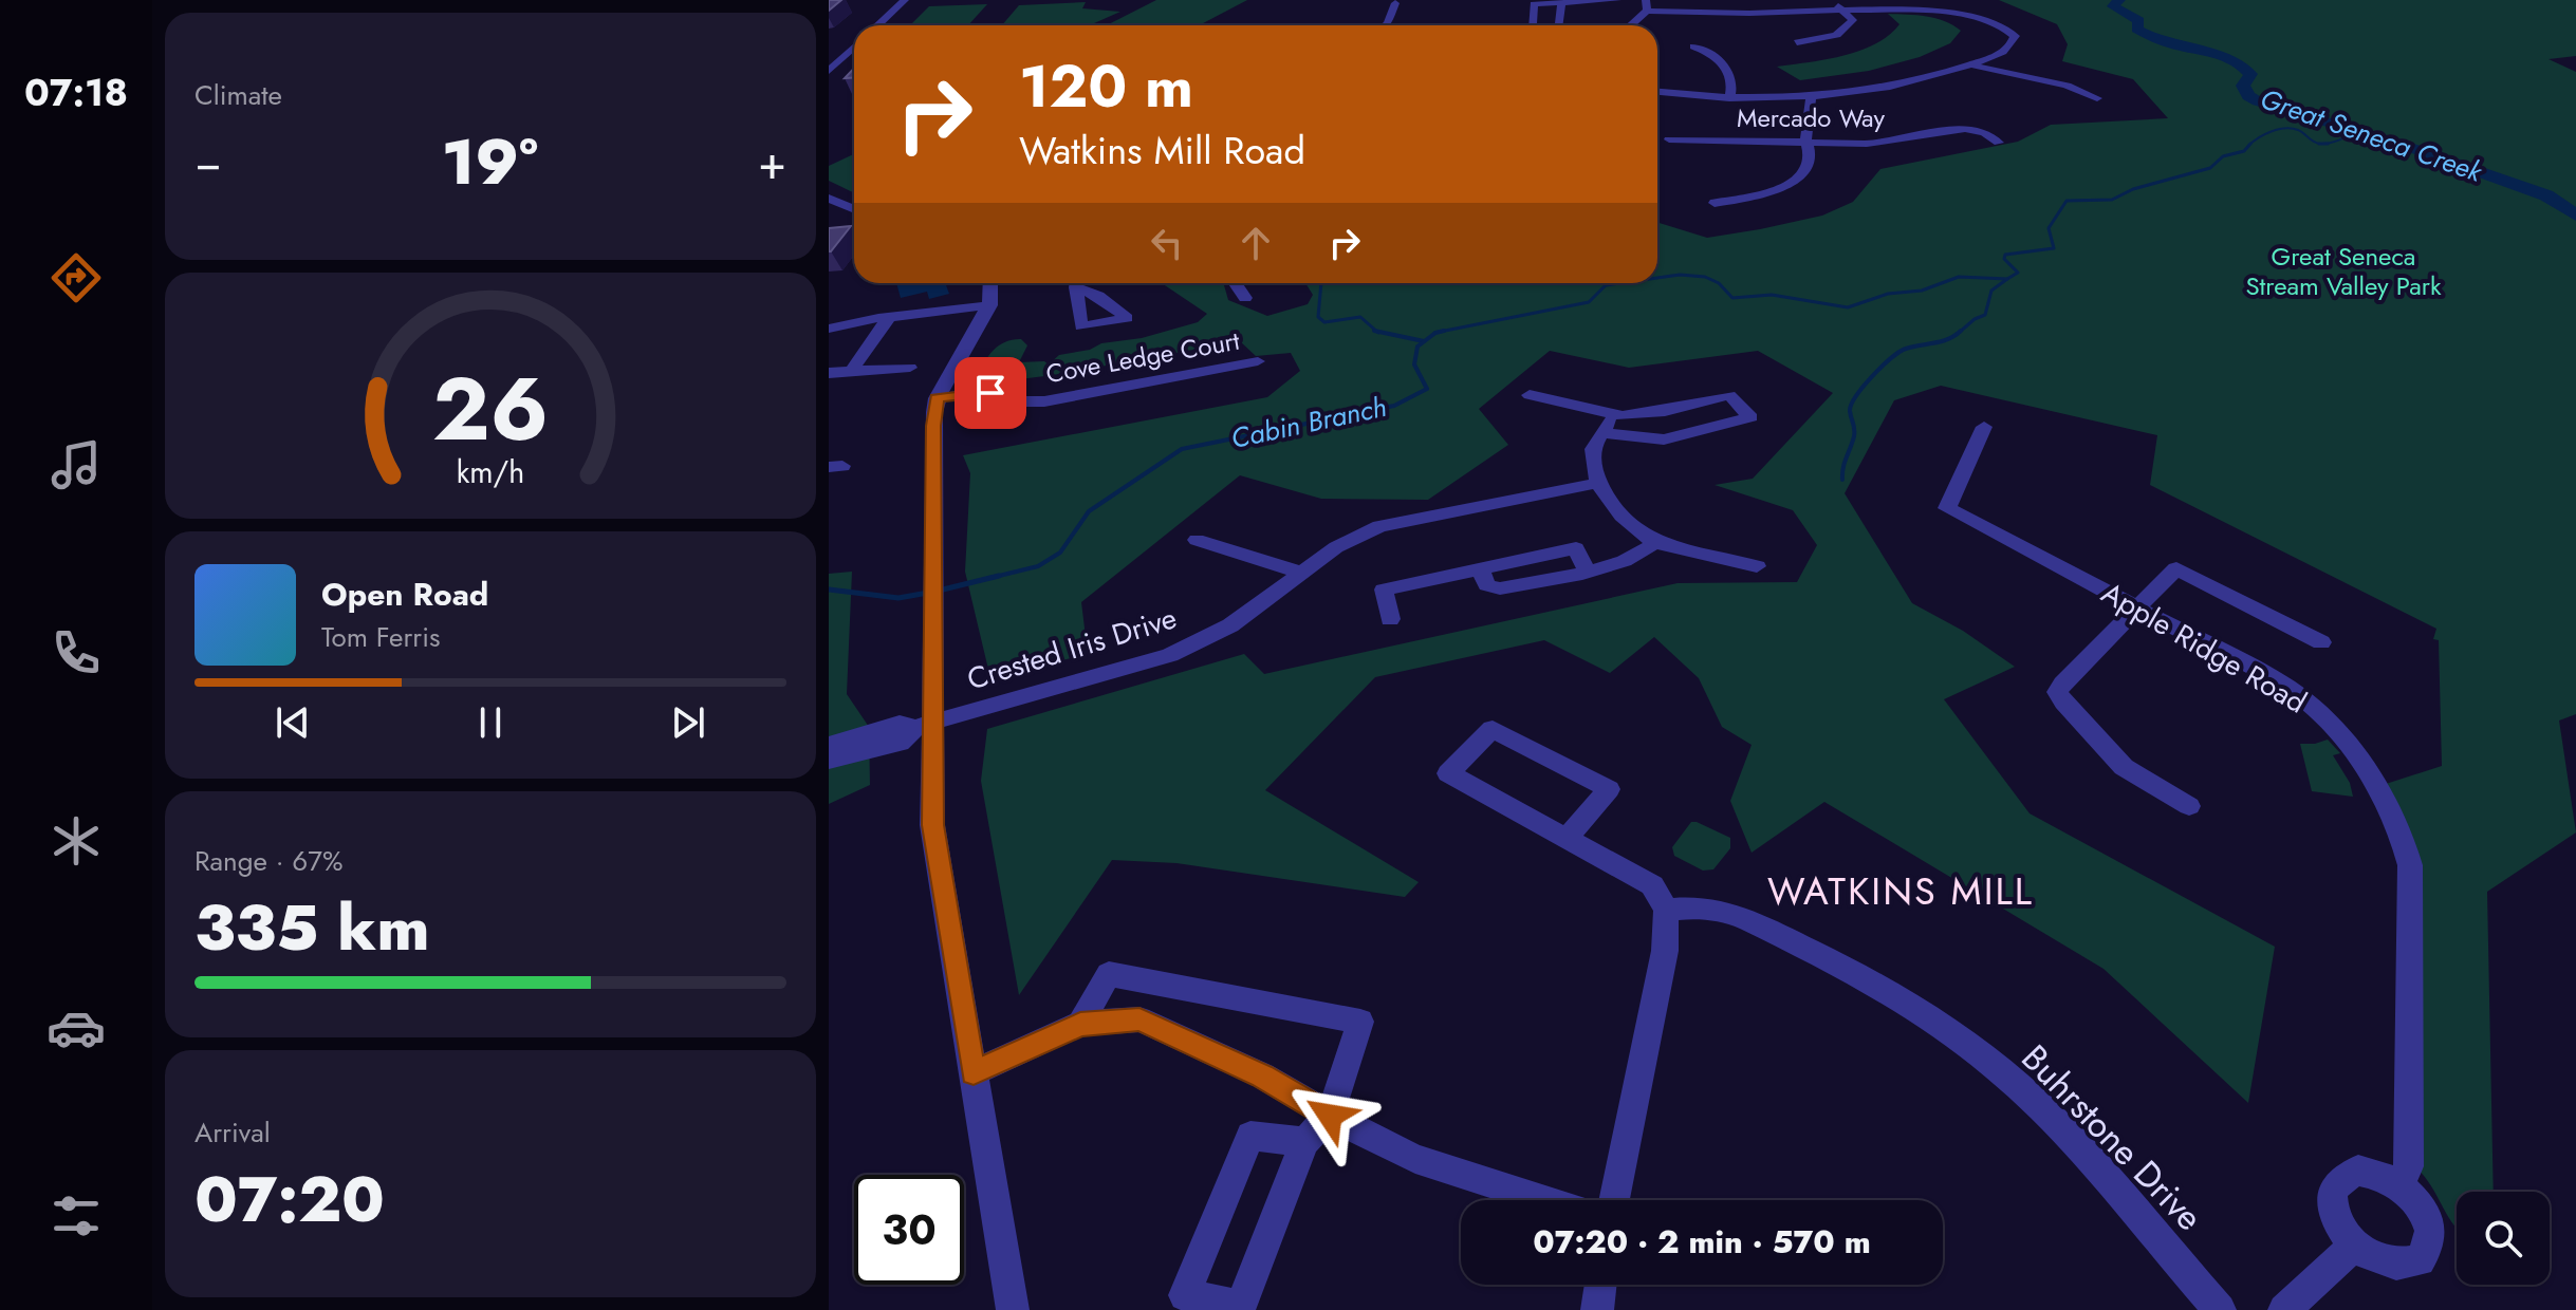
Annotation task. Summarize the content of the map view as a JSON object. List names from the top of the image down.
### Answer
{
  "streets": {
    "street": [
      "Mercado Way",
      "Cove Ledge Court",
      "Apple Ridge Road",
      "Crested Iris Drive",
      "Buhrstone Drive"
    ]
  },
  "districts": ["WATKINS MILL"],
  "water": ["Great Seneca Creek", "Cabin Branch"],
  "parks": ["Great Seneca Stream Valley Park"],
  "page": {
    "tabs": "07:18",
    "tile": [
      "Climate",
      ["Range · 67%", "335 km"],
      ["Arrival", "07:20"]
    ],
    "turn": ["120 m", "Watkins Mill Road"],
    "heat": ["−", "19°", "+"],
    "song": ["Open Road", "Tom Ferris"],
    "limit": "30",
    "trip": "07:20 · 2 min · 570 m",
    "gauge": ["26", "km/h"]
  }
}
